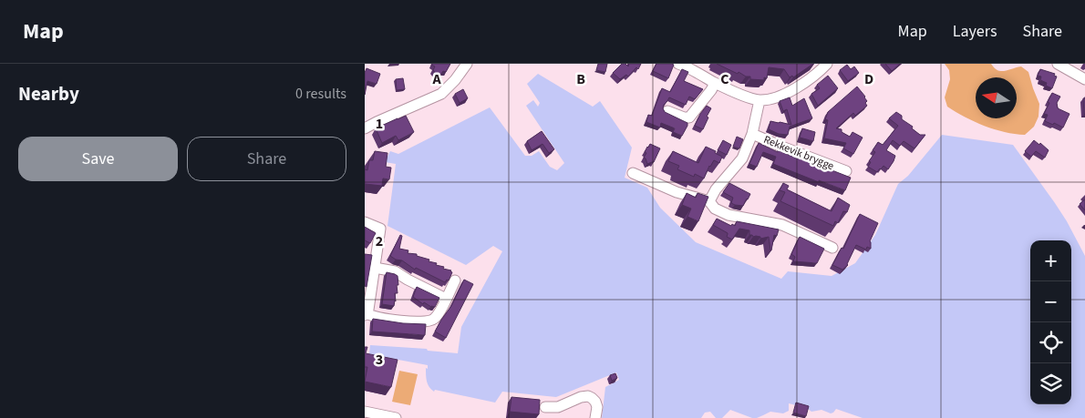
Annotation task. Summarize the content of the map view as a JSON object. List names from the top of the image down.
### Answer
{
  "streets": {
    "street": ["Rekkevik brygge"]
  },
  "north": "left",
  "page": {
    "header": "Map",
    "nav": ["Map", "Layers", "Share"],
    "heading": ["Nearby", "0 results"],
    "buttons": ["Save", "Share"],
    "map_buttons": ["+", "−"]
  },
  "grid": {
    "columns": [
      "A",
      "B",
      "C",
      "D"
    ],
    "rows": ["1", "2", "3"]
  }
}
